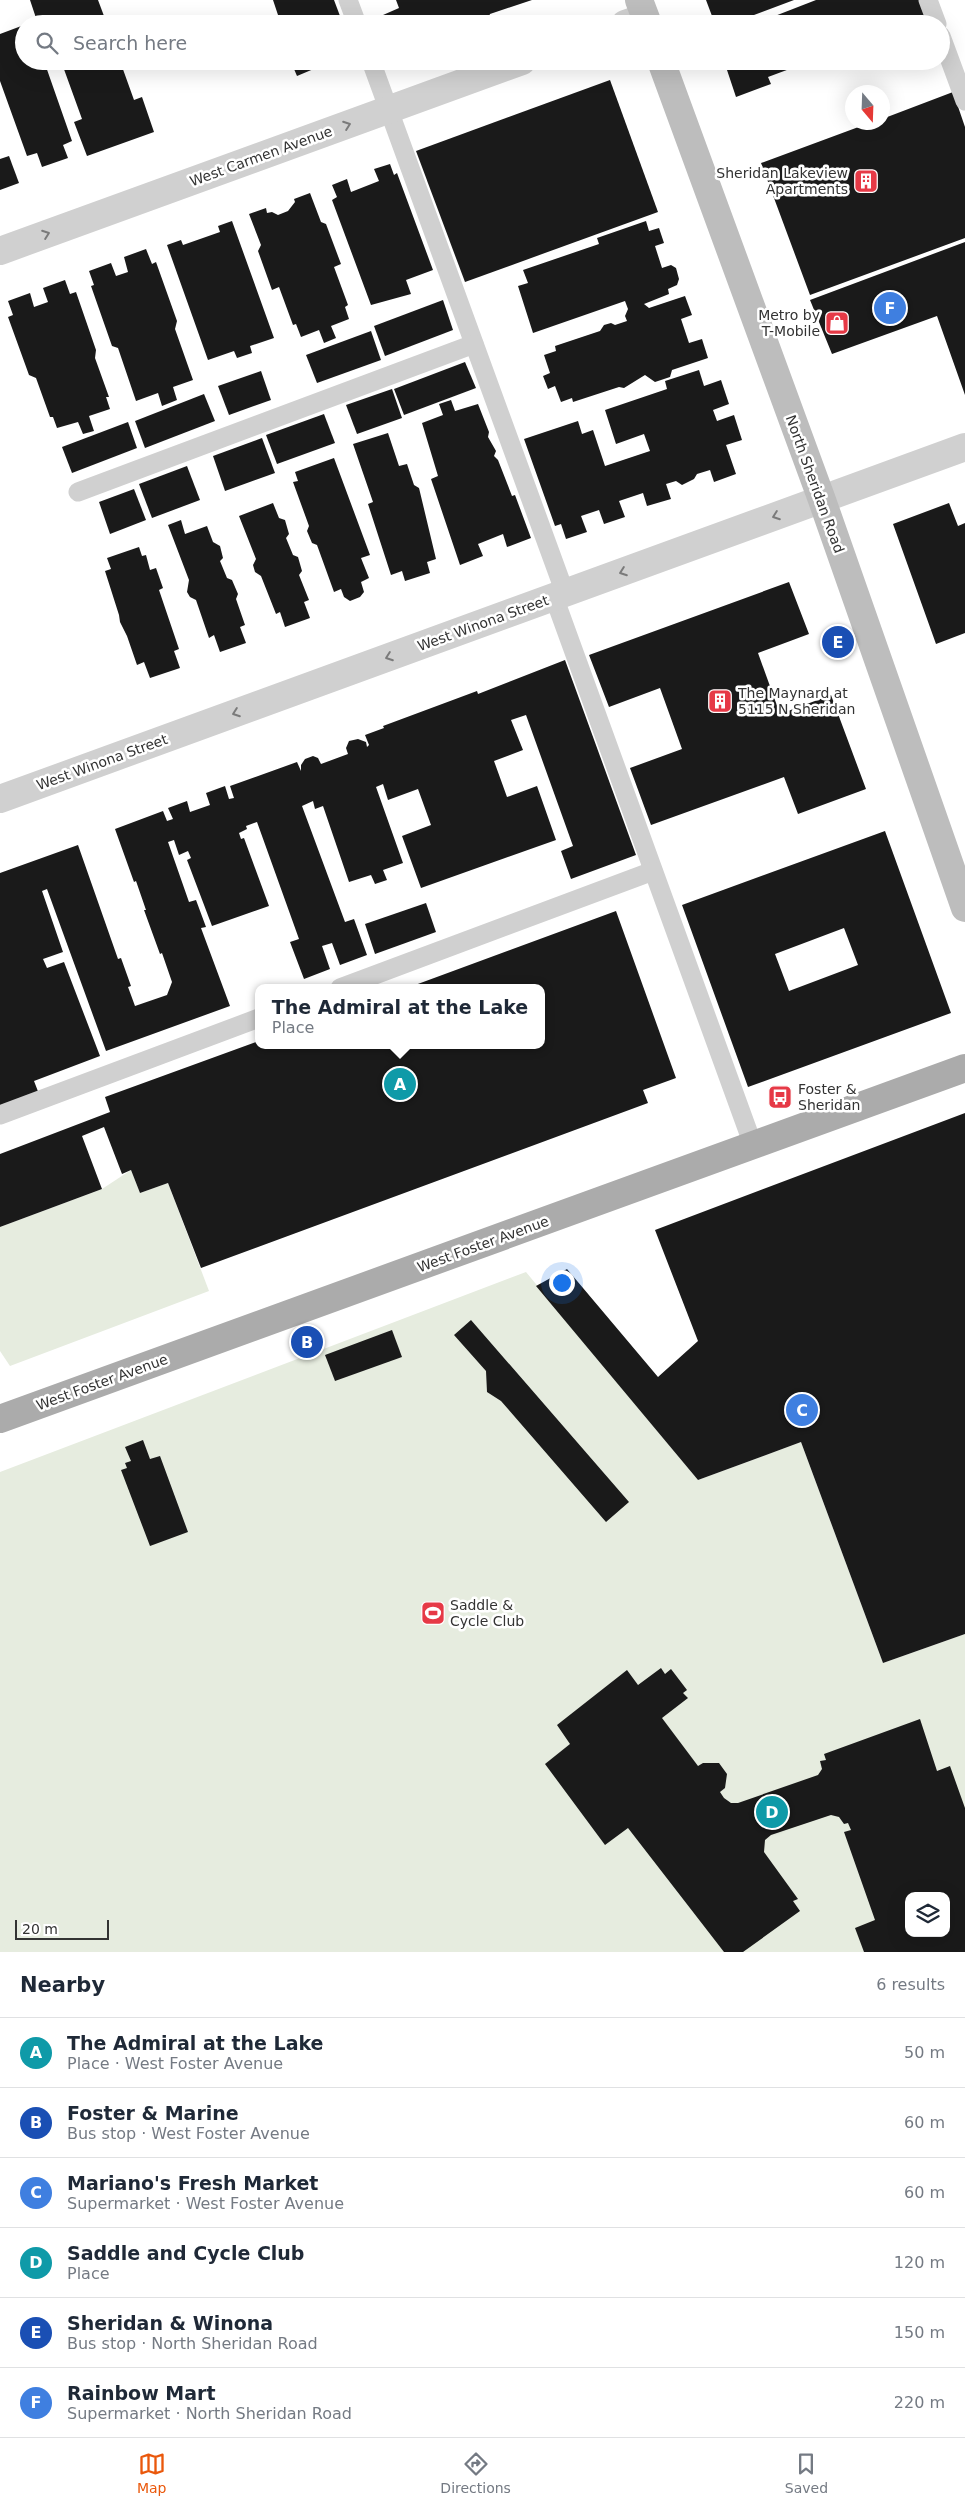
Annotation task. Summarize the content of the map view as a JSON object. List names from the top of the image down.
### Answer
{
  "streets": {
    "main road": ["North Sheridan Road", "West Foster Avenue"],
    "street": ["West Carmen Avenue", "West Winona Street"]
  },
  "crossings": [
    ["North Sheridan Road", "West Winona Street"]
  ],
  "one_way": ["West Carmen Avenue", "West Winona Street"],
  "places": {
    "building": ["Sheridan Lakeview Apartments", "The Maynard at 5115 N Sheridan"],
    "shop": ["Metro by T-Mobile"],
    "bus stop": ["Foster & Sheridan"],
    "sports": ["Saddle & Cycle Club"]
  },
  "scale_bar": "20 m",
  "north": "bottom",
  "page": {
    "search": "Search here",
    "pins": [
      "F",
      "E",
      "A",
      "B",
      "C",
      "D"
    ],
    "popup": ["The Admiral at the Lake", "Place"],
    "scale": "20 m",
    "heading": ["Nearby", "6 results"],
    "list": [
      {
        "mark": "A",
        "name": "The Admiral at the Lake",
        "note": "Place · West Foster Avenue",
        "value": "50 m"
      },
      {
        "mark": "B",
        "name": "Foster & Marine",
        "note": "Bus stop · West Foster Avenue",
        "value": "60 m"
      },
      {
        "mark": "C",
        "name": "Mariano's Fresh Market",
        "note": "Supermarket · West Foster Avenue",
        "value": "60 m"
      },
      {
        "mark": "D",
        "name": "Saddle and Cycle Club",
        "note": "Place",
        "value": "120 m"
      },
      {
        "mark": "E",
        "name": "Sheridan & Winona",
        "note": "Bus stop · North Sheridan Road",
        "value": "150 m"
      },
      {
        "mark": "F",
        "name": "Rainbow Mart",
        "note": "Supermarket · North Sheridan Road",
        "value": "220 m"
      }
    ],
    "nav": ["Map", "Directions", "Saved"]
  }
}
